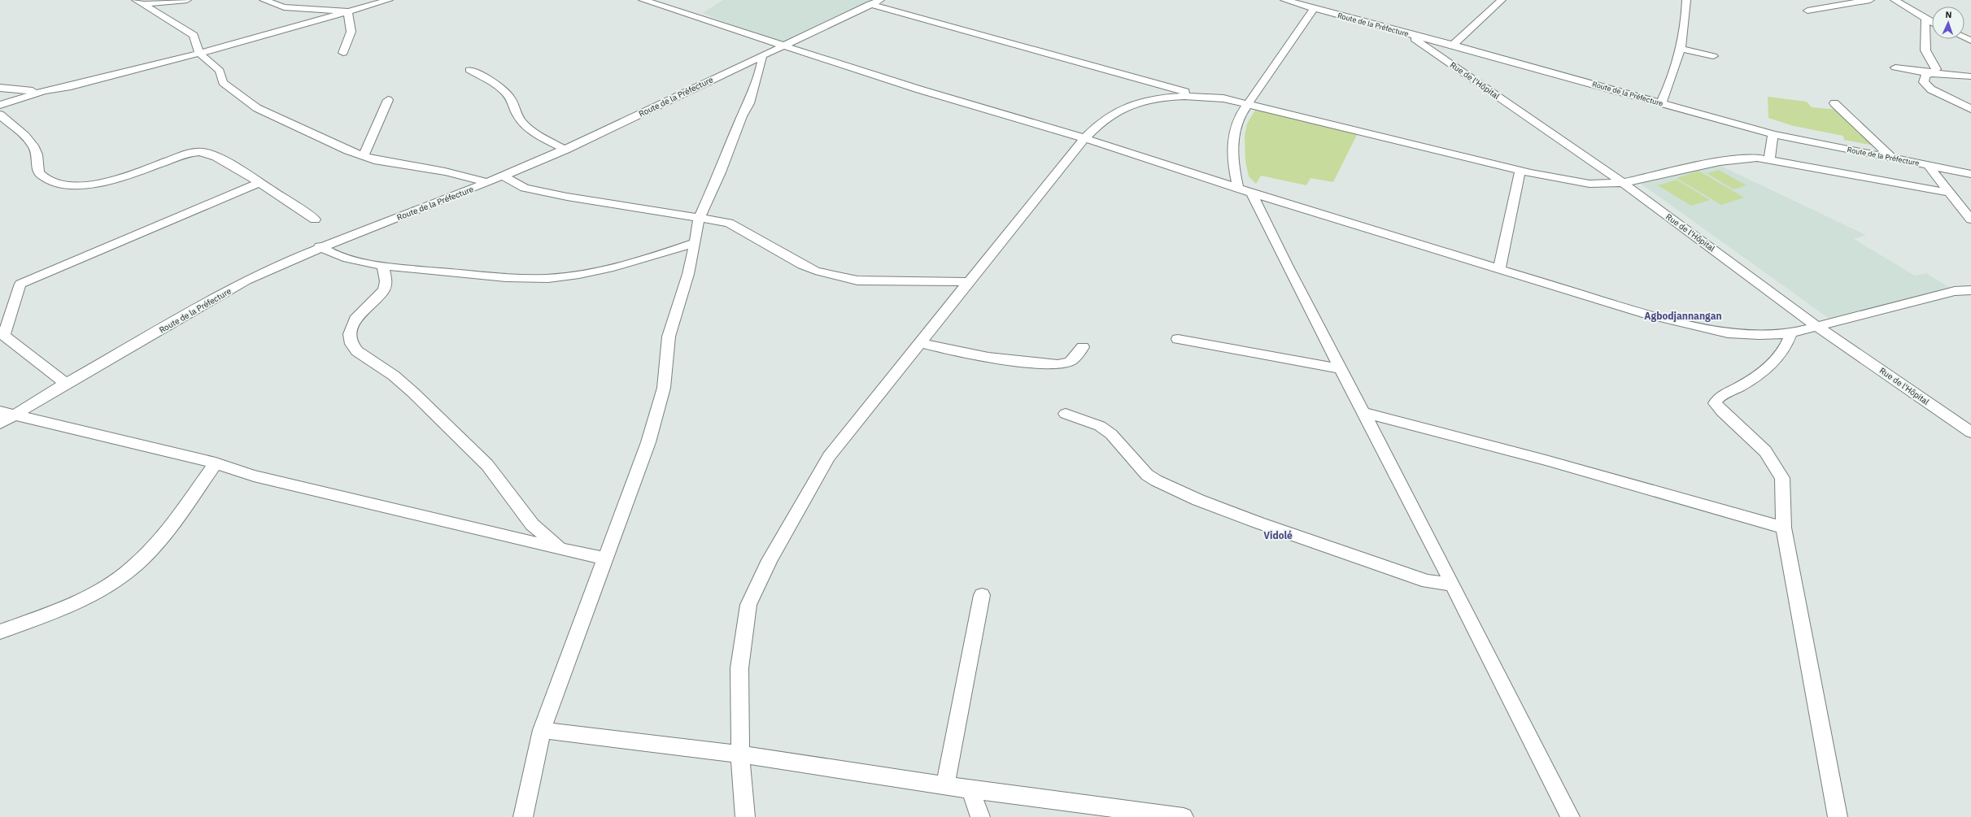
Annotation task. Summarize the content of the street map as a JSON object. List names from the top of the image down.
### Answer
{
  "streets": {
    "street": ["Route de la Préfecture", "Rue de l'Hôpital"]
  },
  "crossings": [
    ["Route de la Préfecture", "Rue de l'Hôpital"]
  ],
  "districts": ["Agbodjannangan", "Vidolé"],
  "north": "top"
}
